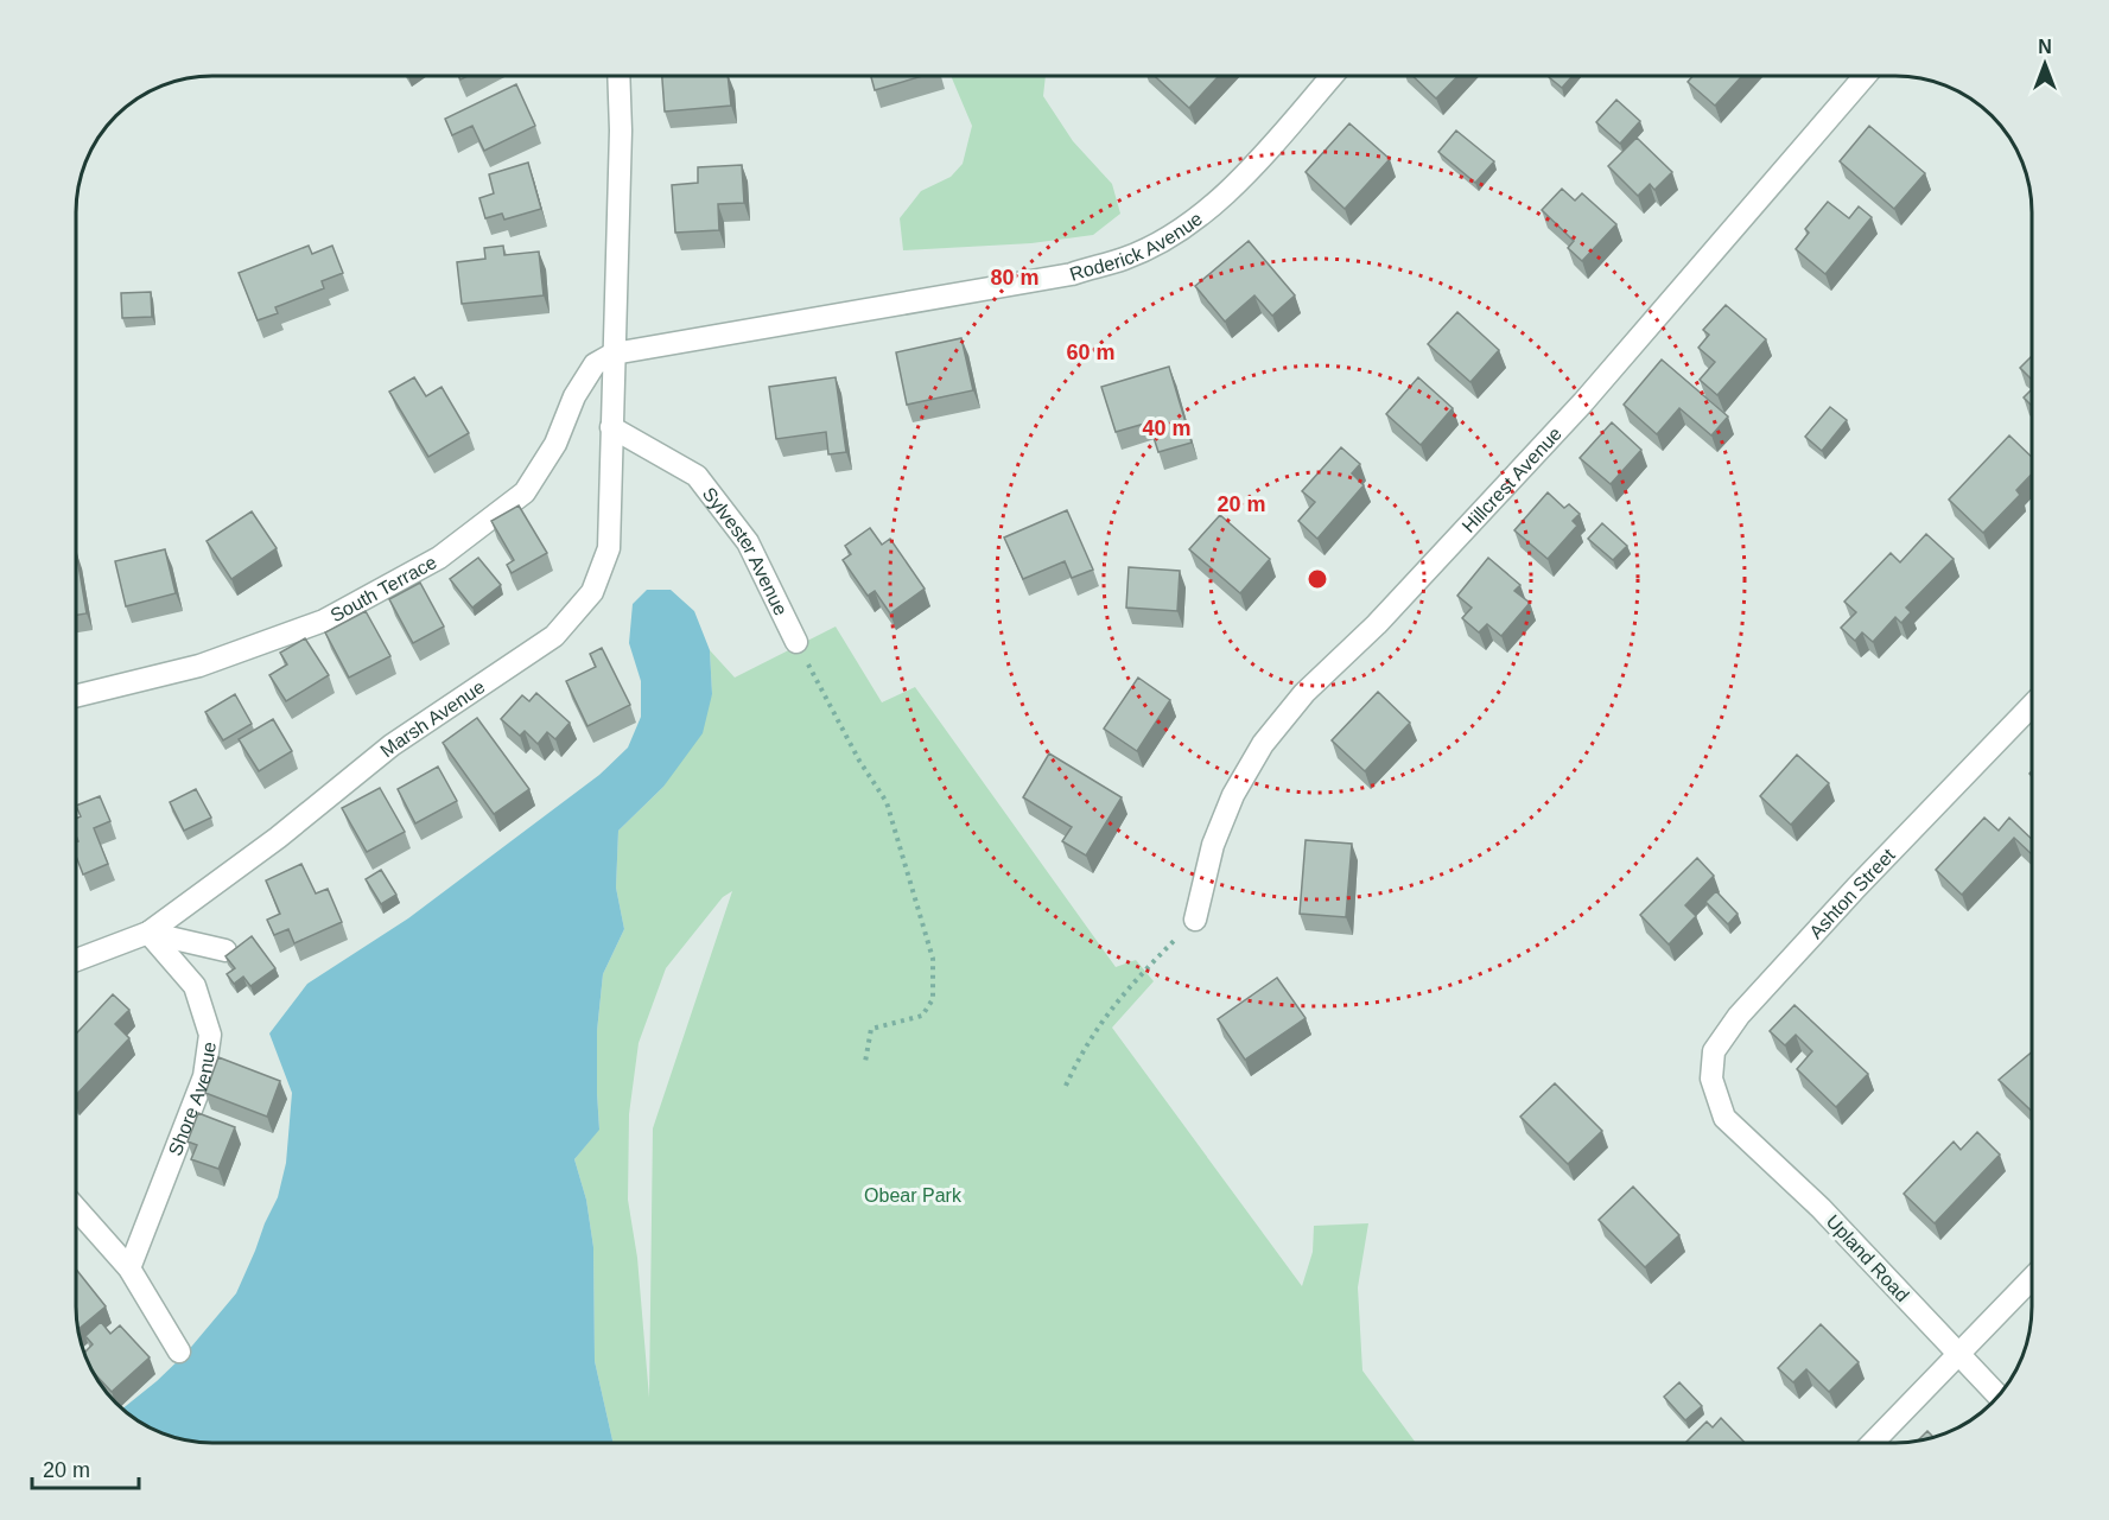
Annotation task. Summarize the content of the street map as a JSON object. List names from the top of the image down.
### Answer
{
  "streets": {
    "street": [
      "Roderick Avenue",
      "Hillcrest Avenue",
      "Sylvester Avenue",
      "South Terrace",
      "Marsh Avenue",
      "Ashton Street",
      "Shore Avenue",
      "Upland Road"
    ]
  },
  "crossings": [
    ["Roderick Avenue", "South Terrace"],
    ["Roderick Avenue", "Marsh Avenue"],
    ["Sylvester Avenue", "Marsh Avenue"],
    ["South Terrace", "Marsh Avenue"],
    ["Marsh Avenue", "Shore Avenue"],
    ["Ashton Street", "Upland Road"]
  ],
  "parks": ["Obear Park"],
  "scale_bar": "20 m",
  "north": "top",
  "rings": [
    "80 m",
    "60 m",
    "40 m",
    "20 m"
  ]
}
